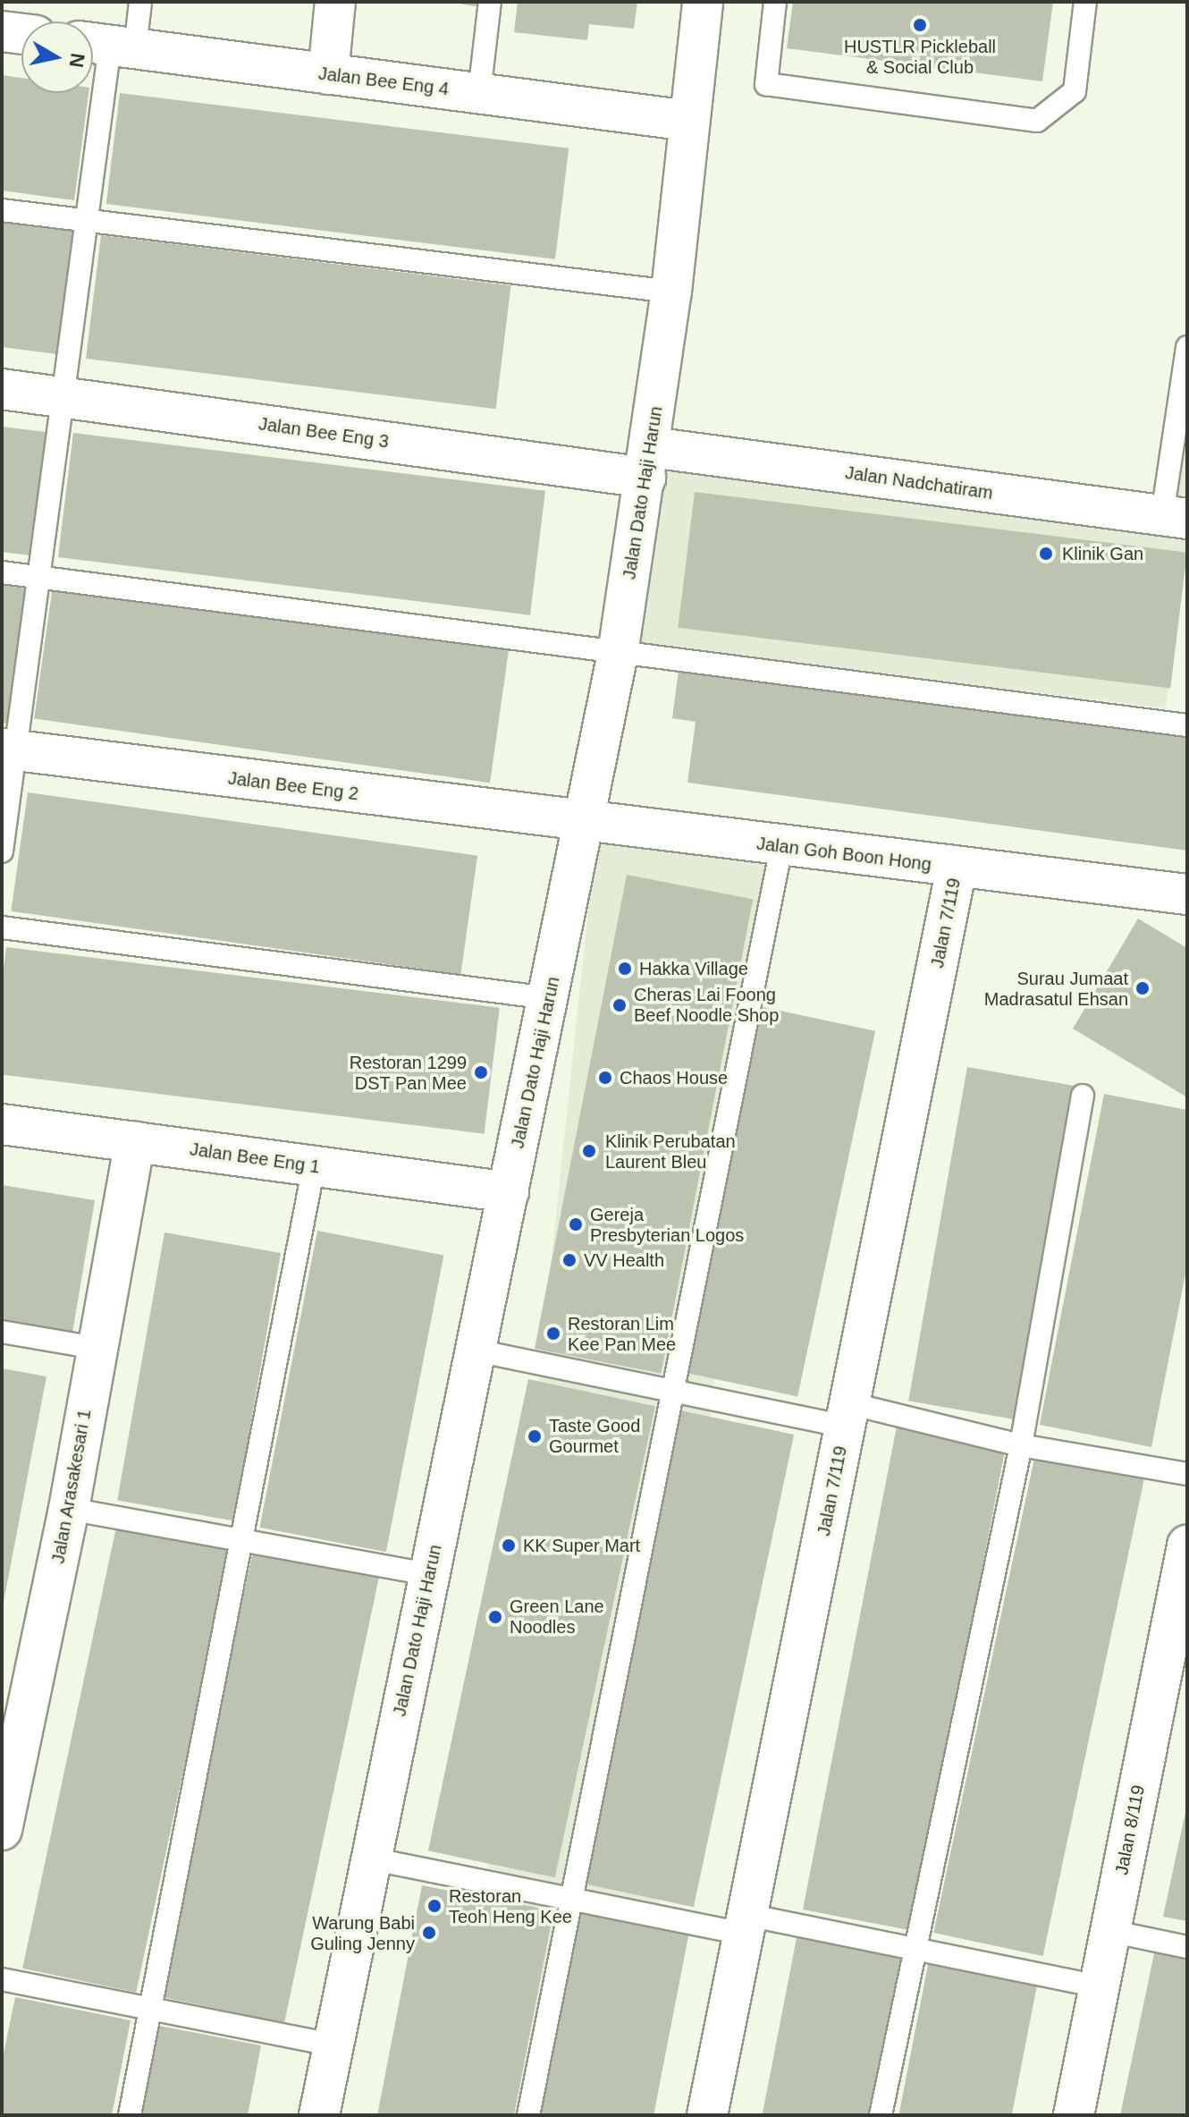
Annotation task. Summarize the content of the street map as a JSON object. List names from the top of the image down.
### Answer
{
  "streets": {
    "street": [
      "Jalan Bee Eng 4",
      "Jalan Bee Eng 3",
      "Jalan Nadchatiram",
      "Jalan Dato Haji Harun",
      "Jalan Bee Eng 2",
      "Jalan Goh Boon Hong",
      "Jalan 7/119",
      "Jalan Bee Eng 1",
      "Jalan Arasakesari 1",
      "Jalan 8/119"
    ]
  },
  "crossings": [
    ["Jalan Bee Eng 4", "Jalan Dato Haji Harun"],
    ["Jalan Bee Eng 3", "Jalan Nadchatiram"],
    ["Jalan Bee Eng 3", "Jalan Dato Haji Harun"],
    ["Jalan Nadchatiram", "Jalan Dato Haji Harun"],
    ["Jalan Dato Haji Harun", "Jalan Bee Eng 2"],
    ["Jalan Dato Haji Harun", "Jalan Goh Boon Hong"],
    ["Jalan Dato Haji Harun", "Jalan Bee Eng 1"],
    ["Jalan Bee Eng 2", "Jalan Goh Boon Hong"],
    ["Jalan Goh Boon Hong", "Jalan 7/119"],
    ["Jalan Bee Eng 1", "Jalan Arasakesari 1"]
  ],
  "places": [
    "HUSTLR Pickleball & Social Club",
    "Klinik Gan",
    "Hakka Village",
    "Surau Jumaat Madrasatul Ehsan",
    "Cheras Lai Foong Beef Noodle Shop",
    "Restoran 1299 DST Pan Mee",
    "Chaos House",
    "Klinik Perubatan Laurent Bleu",
    "Gereja Presbyterian Logos",
    "VV Health",
    "Restoran Lim Kee Pan Mee",
    "Taste Good Gourmet",
    "KK Super Mart",
    "Green Lane Noodles",
    "Restoran Teoh Heng Kee",
    "Warung Babi Guling Jenny"
  ],
  "north": "right"
}
